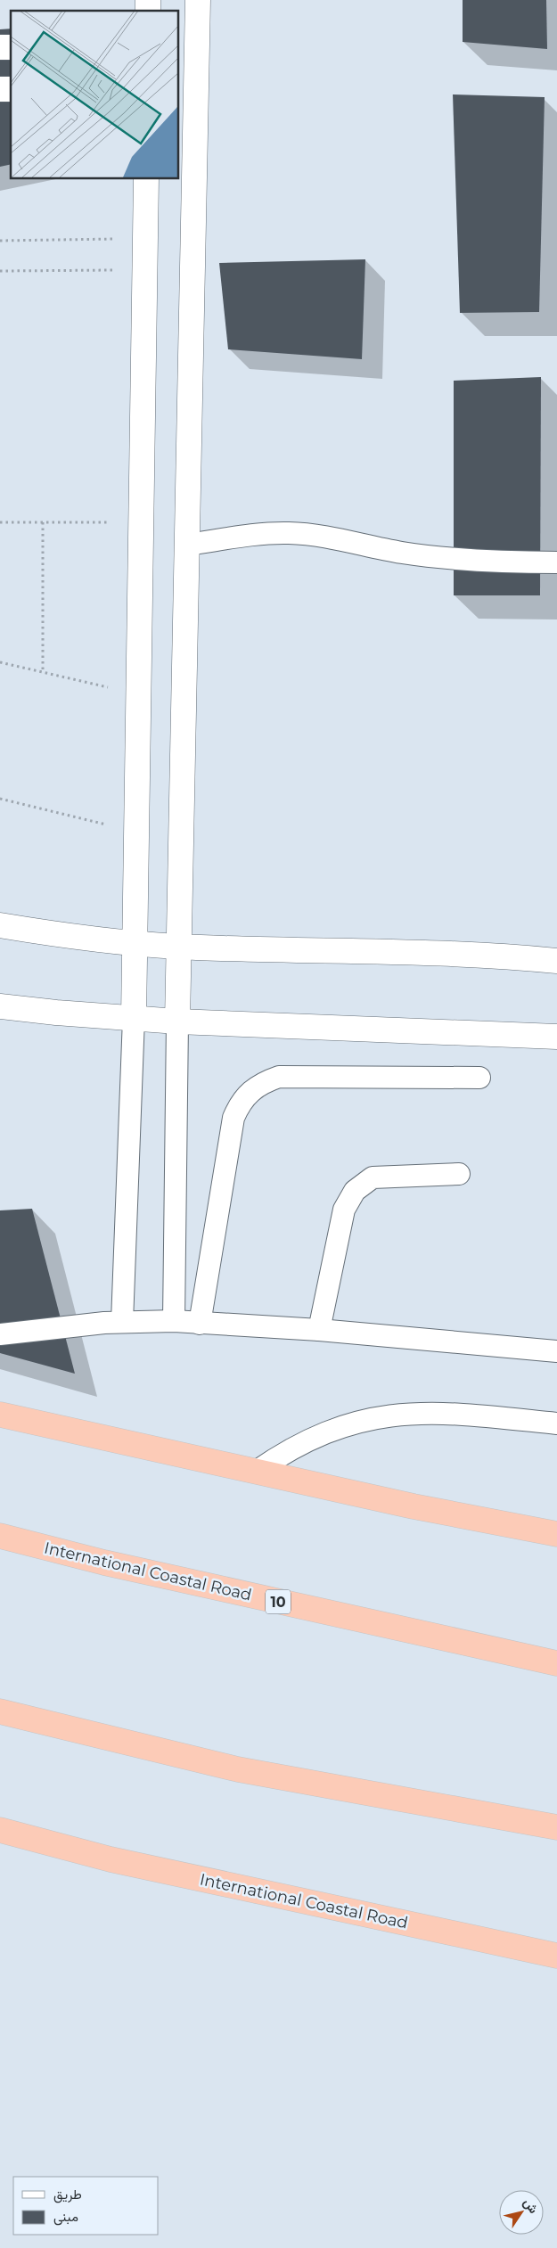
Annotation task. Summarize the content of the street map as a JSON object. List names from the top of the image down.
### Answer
{
  "streets": {
    "highway": ["International Coastal Road", "10"]
  },
  "legend": ["طريق", "مبنى"],
  "north": "top right"
}
